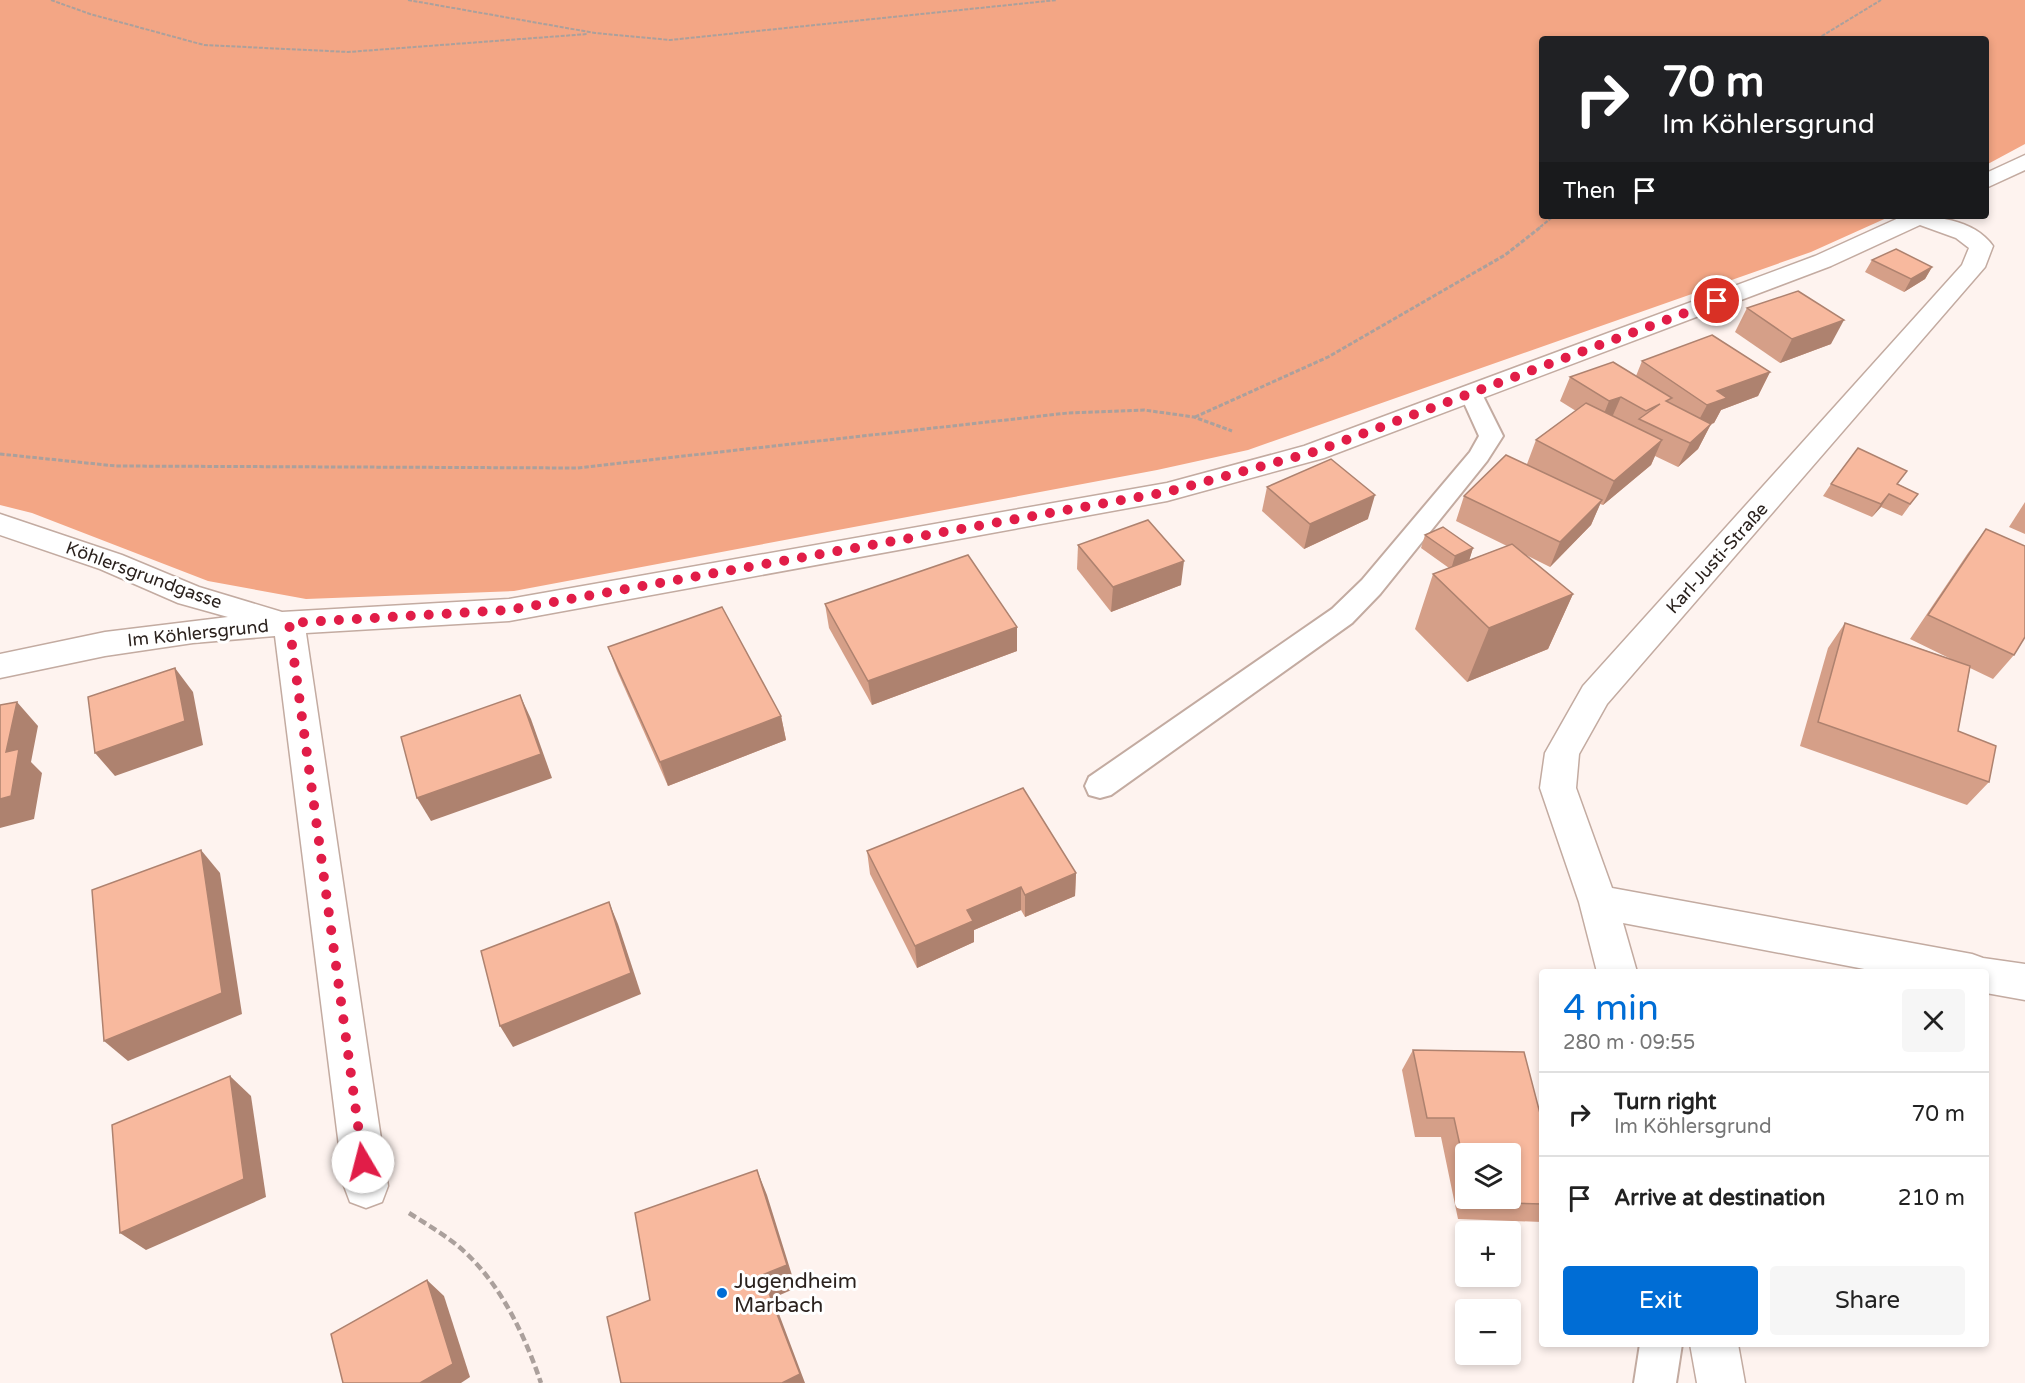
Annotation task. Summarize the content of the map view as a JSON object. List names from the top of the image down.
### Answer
{
  "streets": {
    "street": ["Karl-Justi-Straße", "Köhlersgrundgasse", "Im Köhlersgrund"]
  },
  "crossings": [
    ["Köhlersgrundgasse", "Im Köhlersgrund"]
  ],
  "places": ["Jugendheim Marbach"],
  "page": {
    "turn": ["70 m", "Im Köhlersgrund"],
    "then": "Then",
    "heading": ["4 min", "280 m · 09:55"],
    "list": [
      {
        "name": "Turn right",
        "note": "Im Köhlersgrund",
        "value": "70 m"
      },
      {
        "name": "Arrive at destination",
        "value": "210 m"
      }
    ],
    "map_buttons": ["+", "−"],
    "buttons": ["Exit", "Share"]
  }
}
